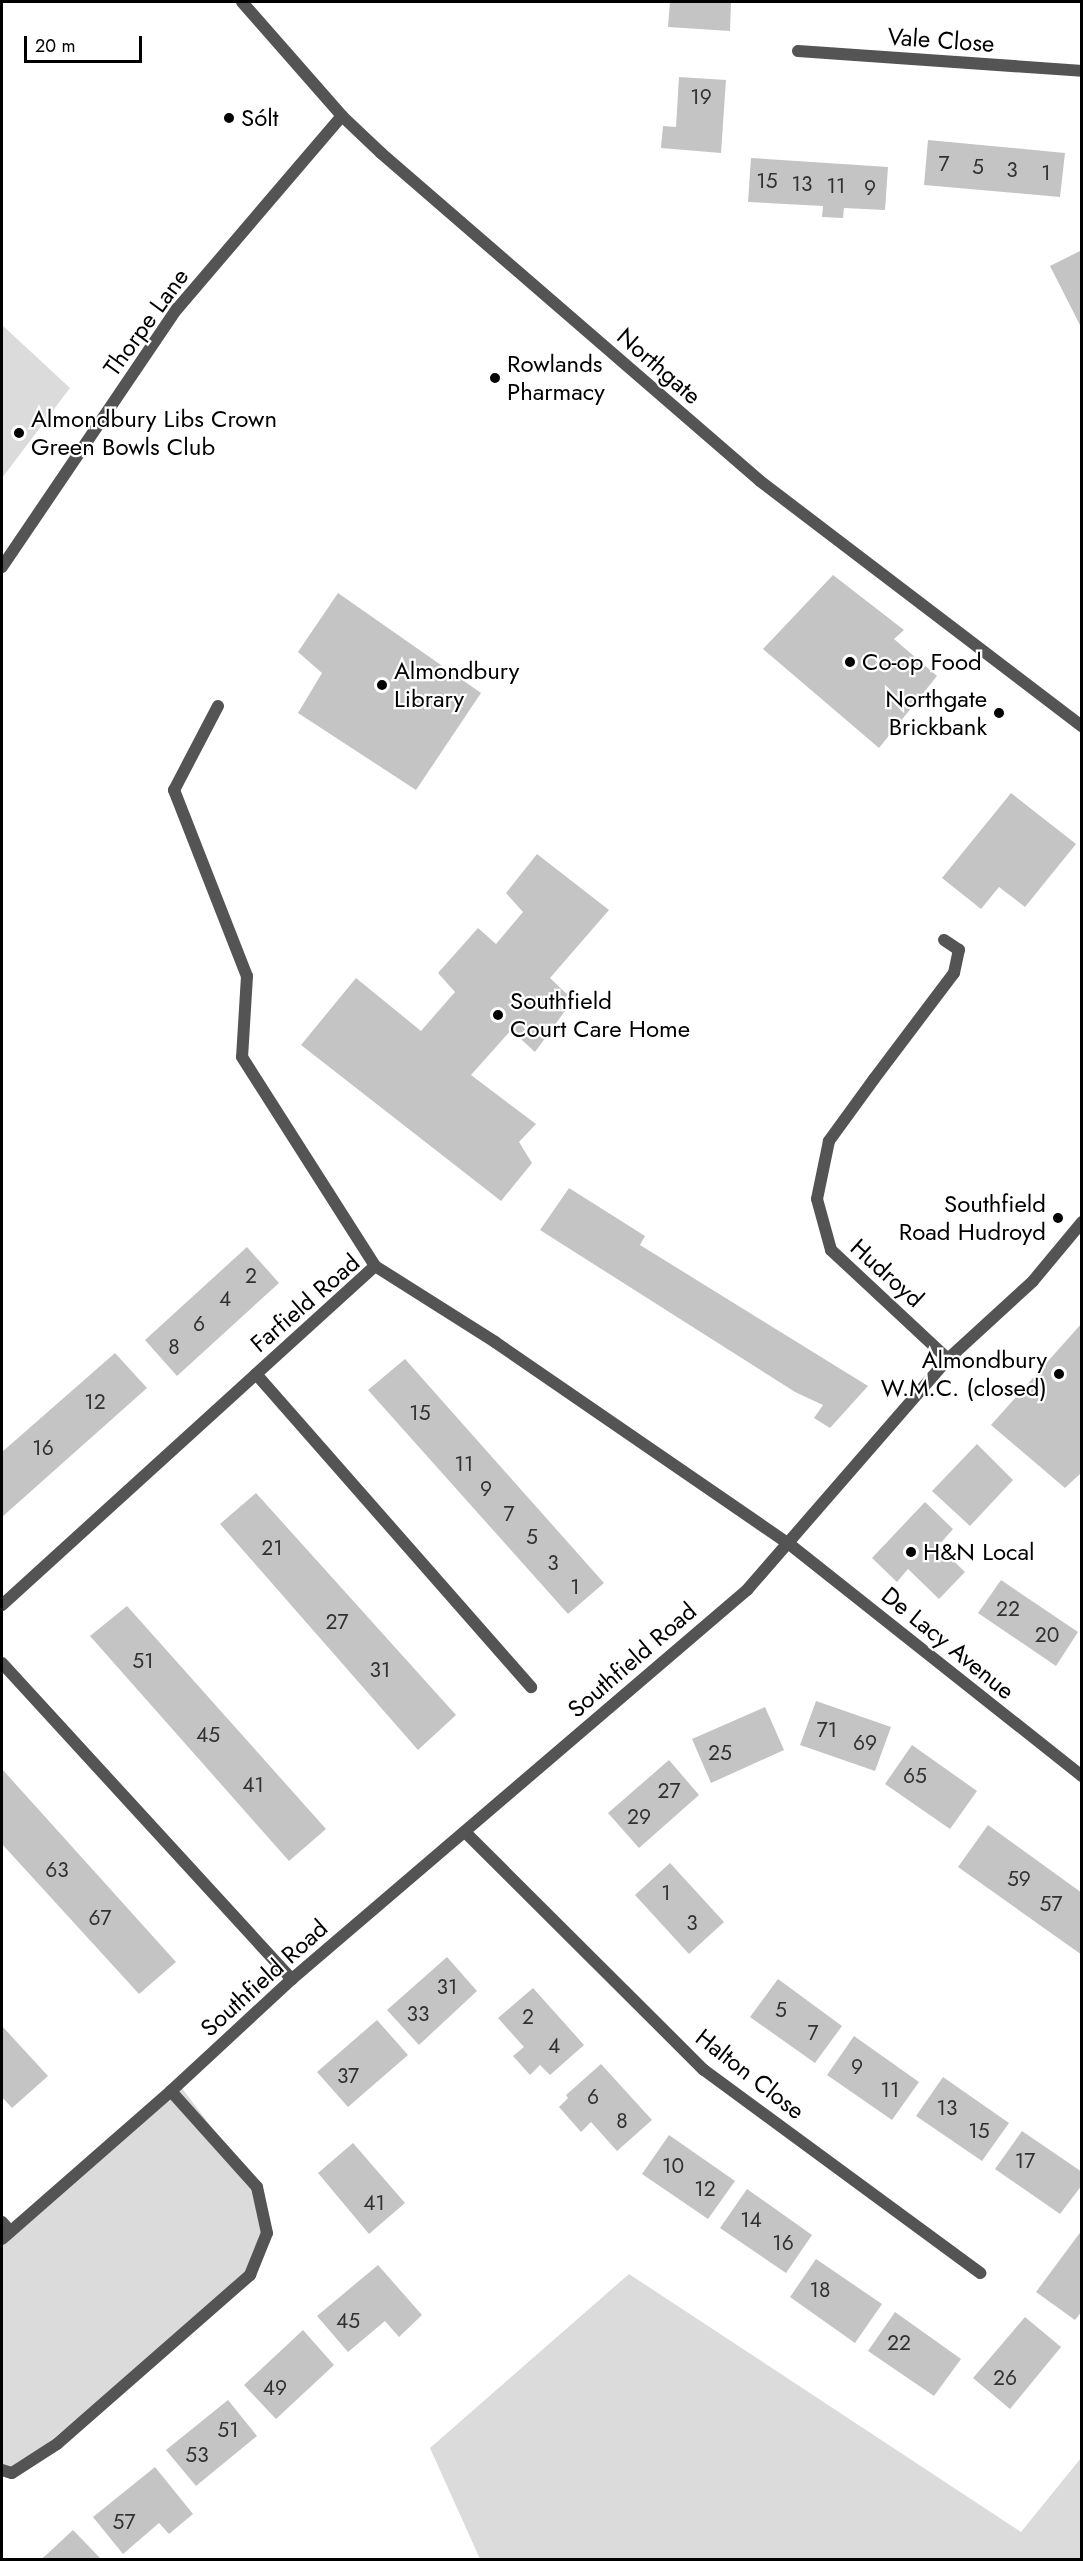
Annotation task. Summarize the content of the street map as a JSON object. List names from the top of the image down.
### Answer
{
  "streets": {
    "street": [
      "Vale Close",
      "Thorpe Lane",
      "Northgate",
      "Hudroyd",
      "Farfield Road",
      "De Lacy Avenue",
      "Southfield Road",
      "Halton Close"
    ]
  },
  "crossings": [
    ["Thorpe Lane", "Northgate"],
    ["Hudroyd", "Southfield Road"],
    ["Farfield Road", "De Lacy Avenue"],
    ["Farfield Road", "Southfield Road"],
    ["De Lacy Avenue", "Southfield Road"],
    ["Southfield Road", "Halton Close"]
  ],
  "places": [
    "Sólt",
    "Rowlands Pharmacy",
    "Almondbury Libs Crown Green Bowls Club",
    "Co-op Food",
    "Almondbury Library",
    "Northgate Brickbank",
    "Southfield Court Care Home",
    "Southfield Road Hudroyd",
    "Almondbury W.M.C. (closed)",
    "H&N Local"
  ],
  "house_numbers": [
    "19",
    "7",
    "5",
    "3",
    "1",
    "15",
    "13",
    "11",
    "9",
    "2",
    "4",
    "6",
    "8",
    "12",
    "15",
    "16",
    "11",
    "9",
    "7",
    "5",
    "21",
    "3",
    "1",
    "22",
    "27",
    "20",
    "51",
    "31",
    "71",
    "45",
    "69",
    "25",
    "65",
    "41",
    "27",
    "29",
    "63",
    "59",
    "1",
    "57",
    "67",
    "3",
    "31",
    "5",
    "33",
    "2",
    "7",
    "4",
    "9",
    "37",
    "11",
    "6",
    "13",
    "8",
    "15",
    "17",
    "10",
    "12",
    "41",
    "14",
    "16",
    "18",
    "45",
    "22",
    "26",
    "49",
    "51",
    "53",
    "57"
  ],
  "scale_bar": "20 m"
}
